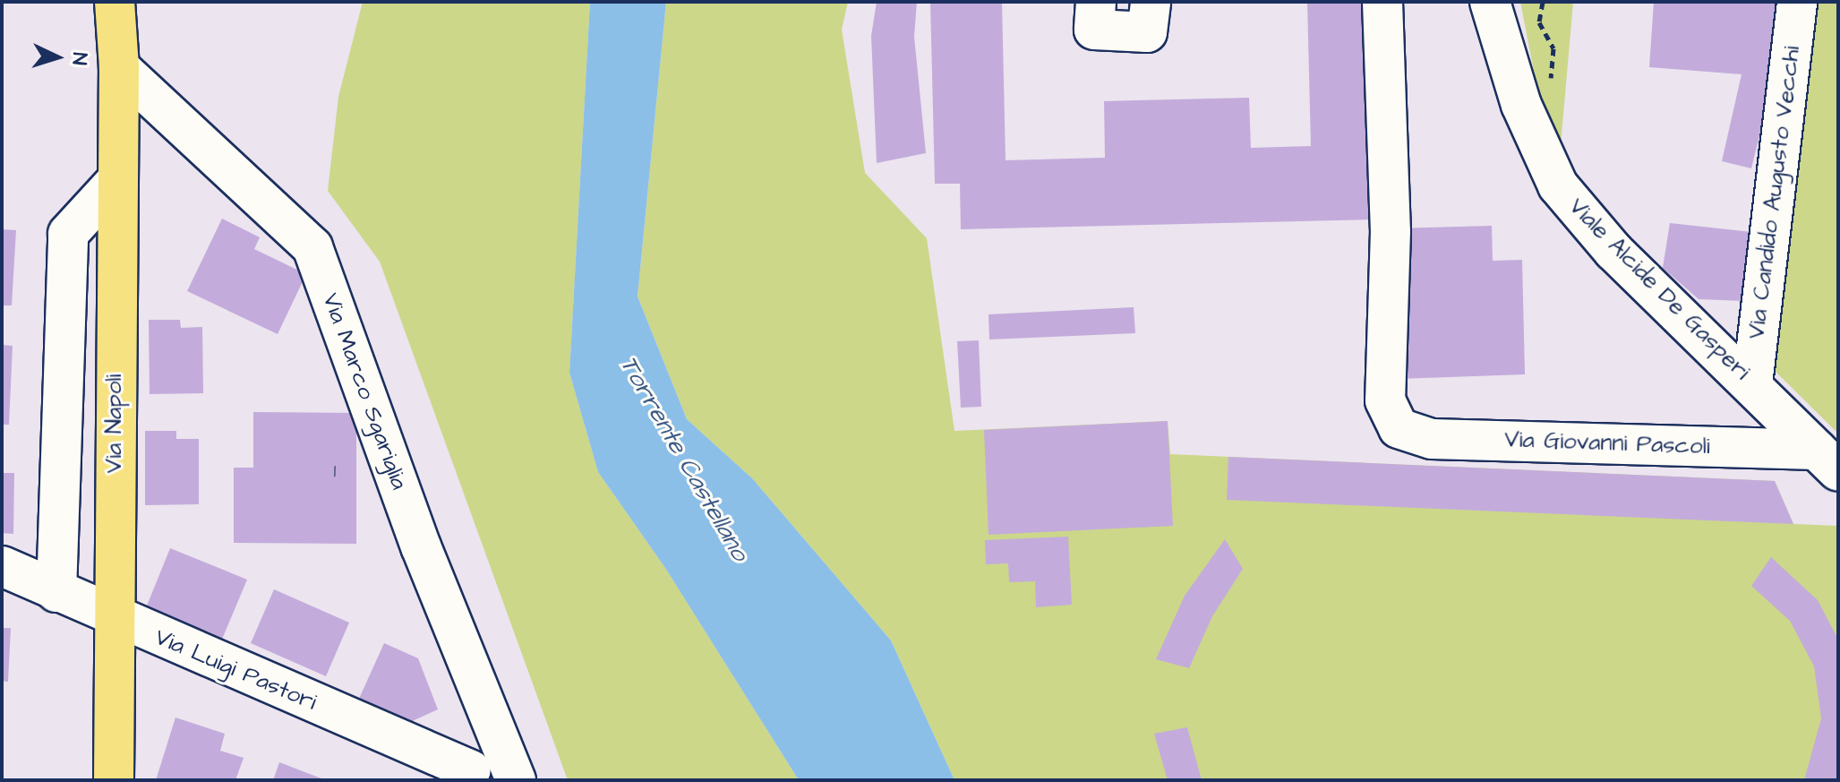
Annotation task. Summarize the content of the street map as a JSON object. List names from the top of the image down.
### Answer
{
  "streets": {
    "main road": ["Via Napoli"],
    "street": [
      "Via Candido Augusto Vecchi",
      "Viale Alcide De Gasperi",
      "Via Marco Sgariglia",
      "Via Giovanni Pascoli",
      "Via Luigi Pastori"
    ]
  },
  "crossings": [
    ["Via Candido Augusto Vecchi", "Viale Alcide De Gasperi"],
    ["Viale Alcide De Gasperi", "Via Giovanni Pascoli"],
    ["Via Marco Sgariglia", "Via Napoli"],
    ["Via Napoli", "Via Luigi Pastori"]
  ],
  "water": ["Torrente Castellano"],
  "house_numbers": ["1"],
  "north": "right"
}
